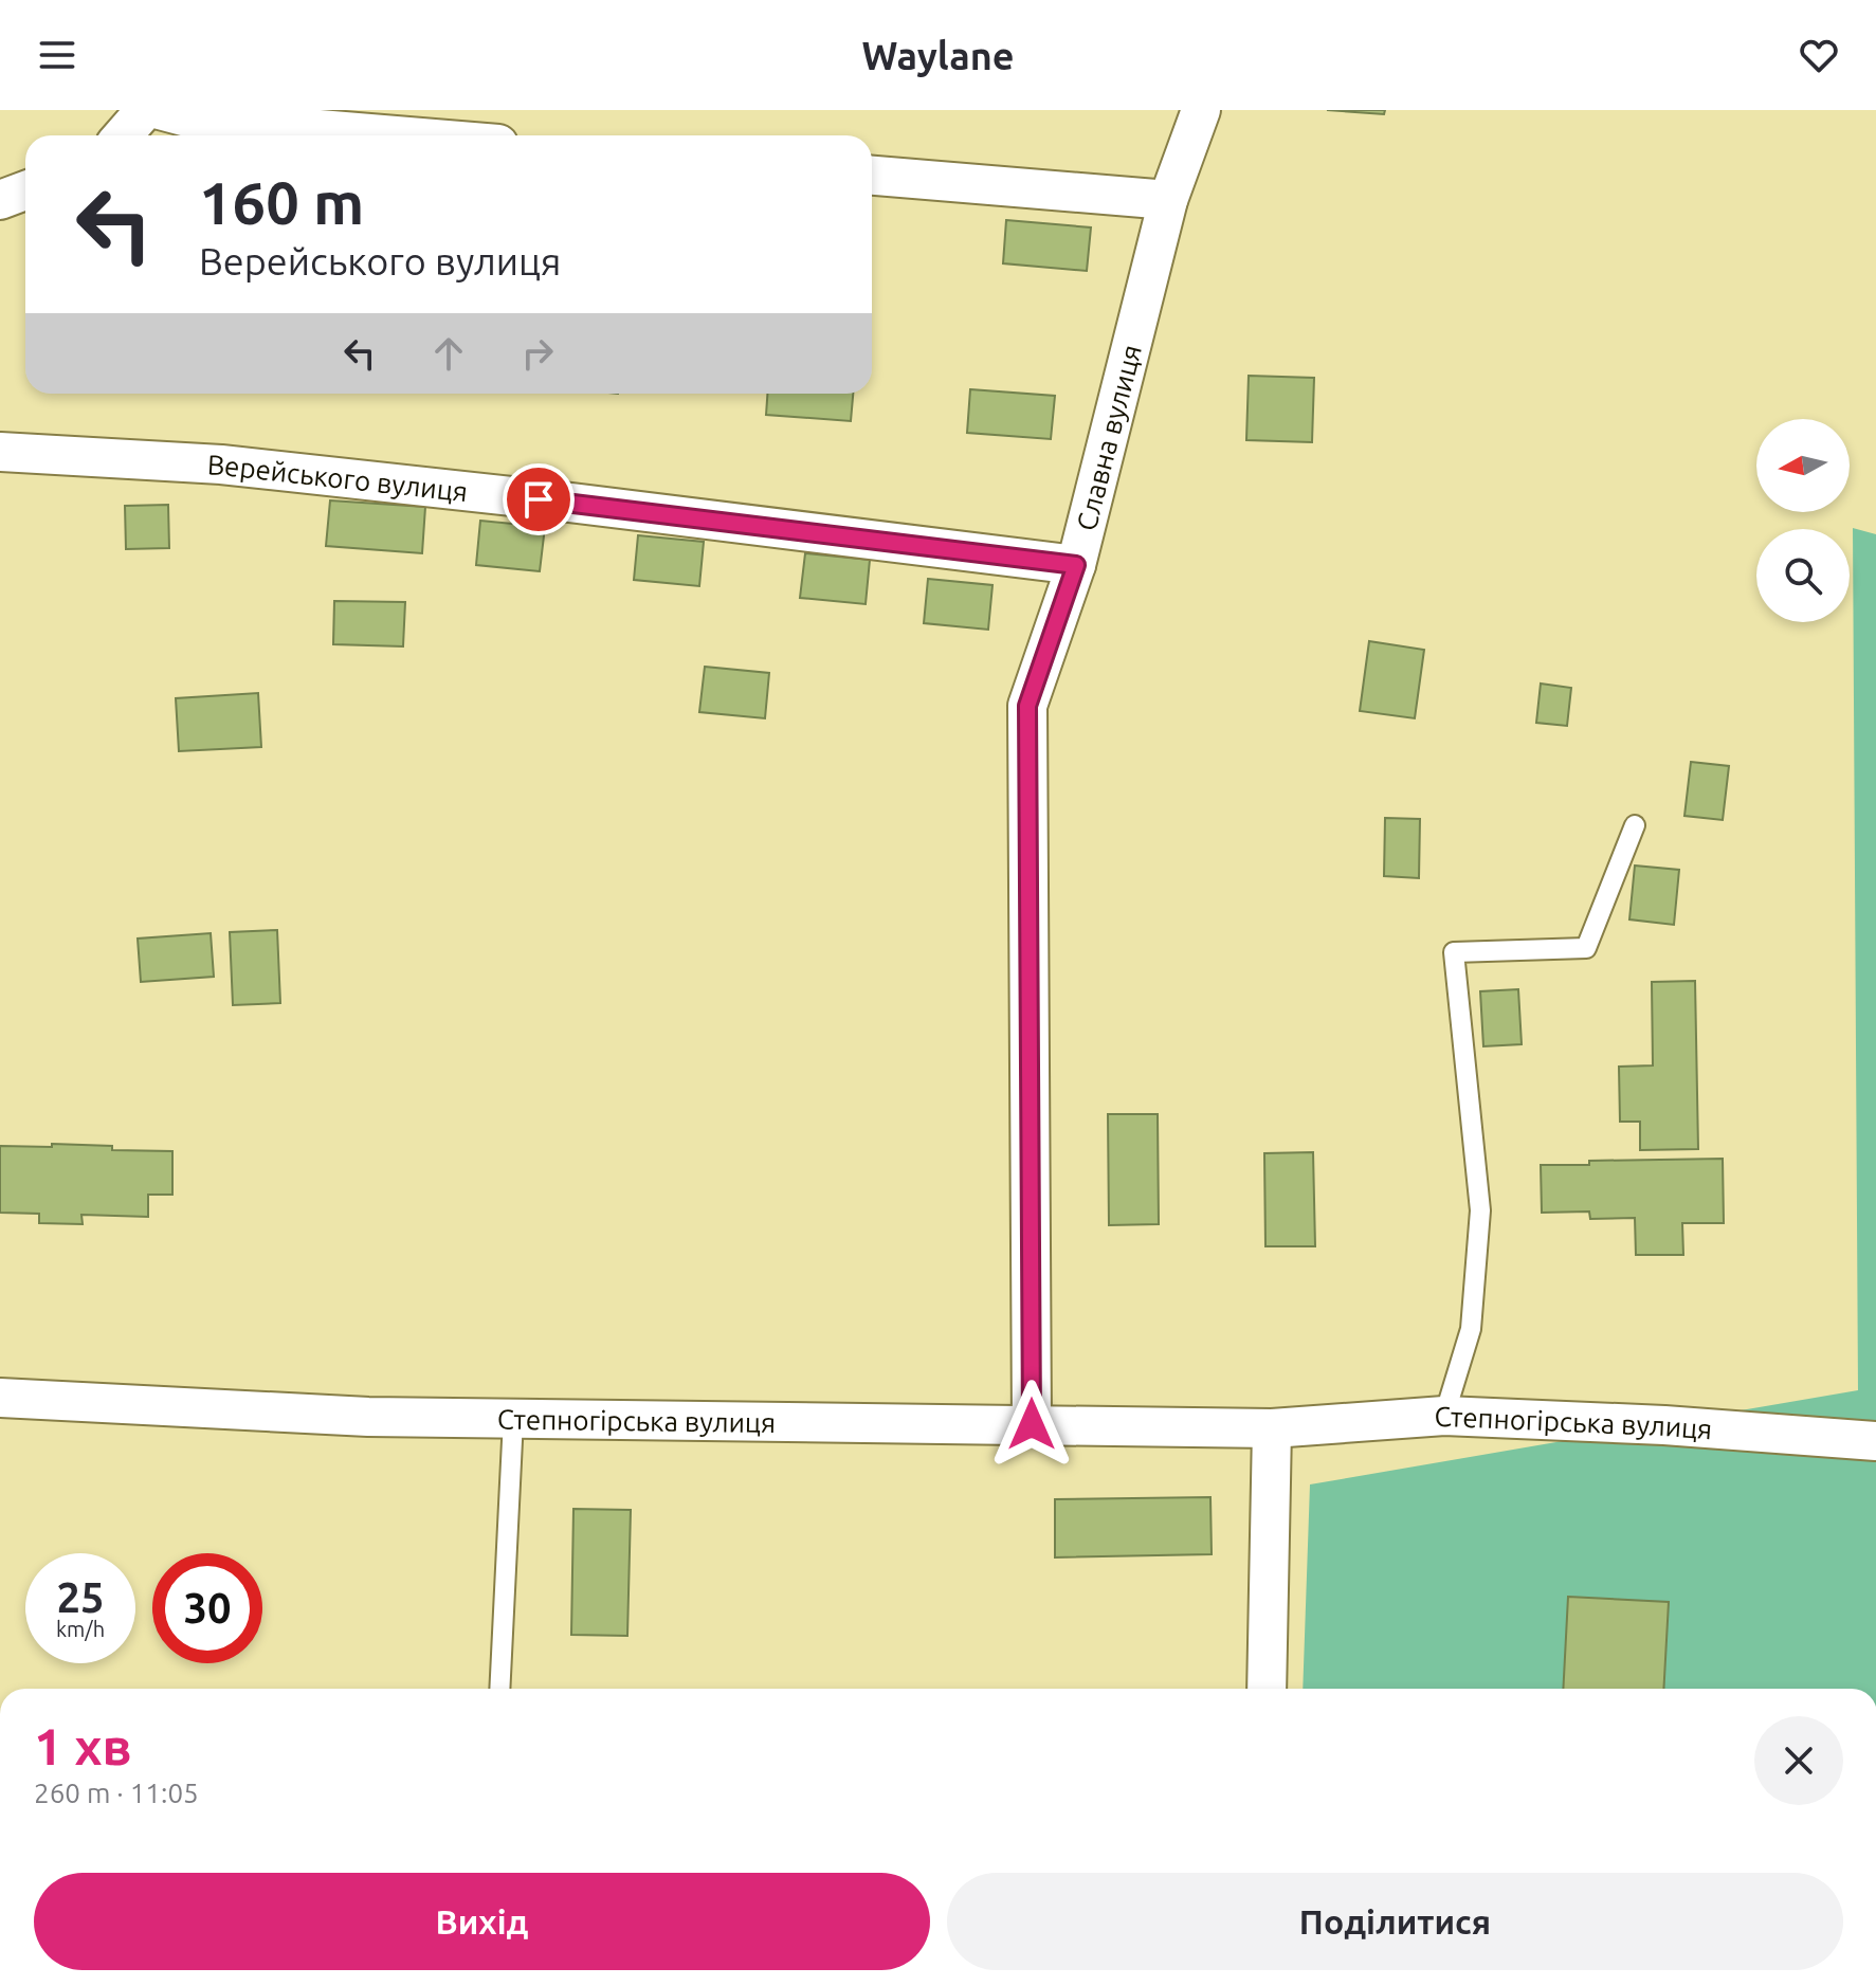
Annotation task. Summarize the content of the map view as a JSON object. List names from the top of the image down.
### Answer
{
  "streets": {
    "street": ["Славна вулиця", "Верейського вулиця", "Степногірська вулиця"]
  },
  "crossings": [
    ["Славна вулиця", "Верейського вулиця"],
    ["Славна вулиця", "Степногірська вулиця"]
  ],
  "north": "left",
  "page": {
    "header": "Waylane",
    "turn": ["160 m", "Верейського вулиця"],
    "speed": "25 km/h",
    "limit": "30",
    "heading": ["1 хв", "260 m · 11:05"],
    "buttons": ["Вихід", "Поділитися"]
  }
}
